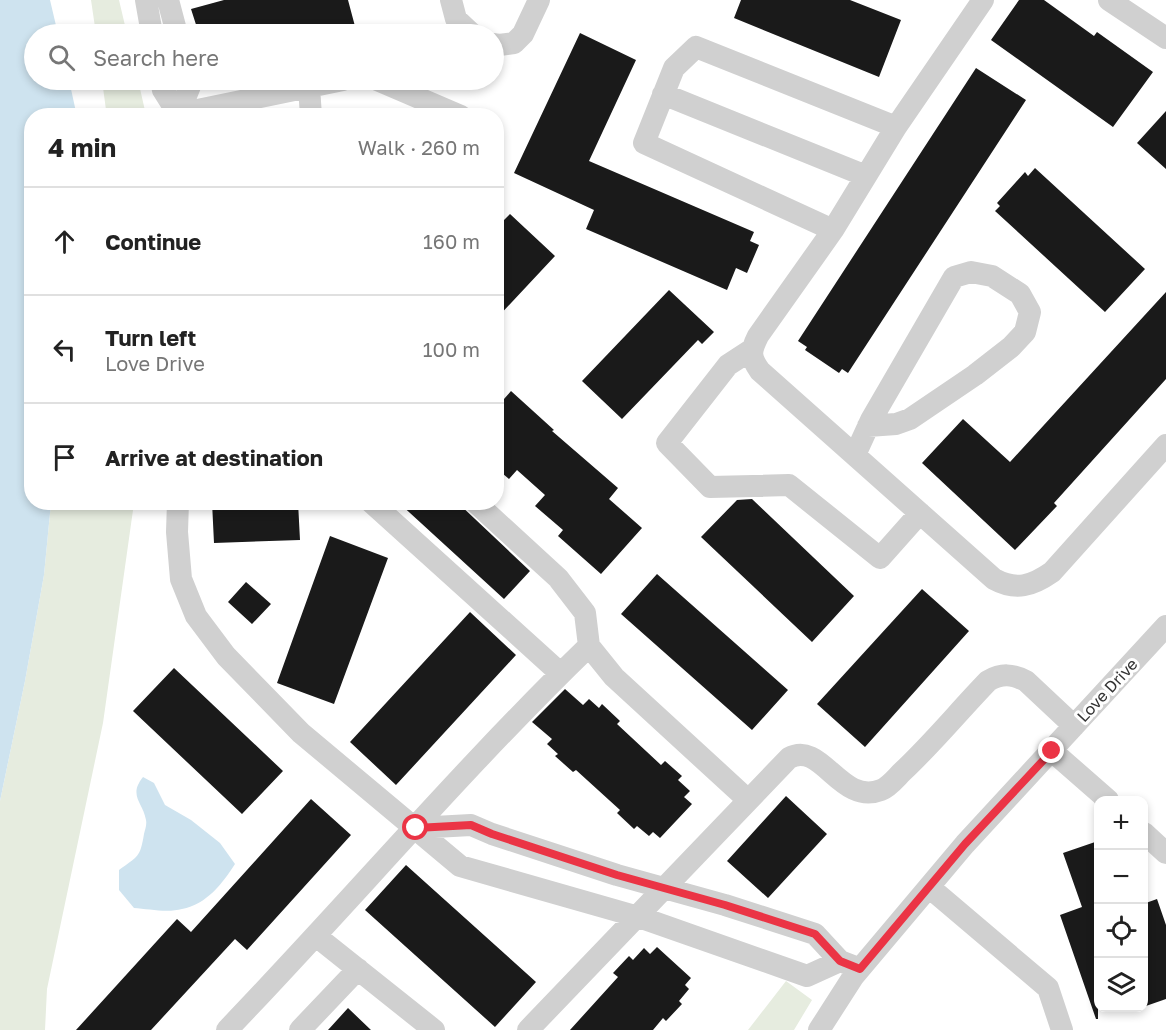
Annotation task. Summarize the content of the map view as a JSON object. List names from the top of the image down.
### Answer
{
  "streets": {
    "street": ["Love Drive"]
  },
  "page": {
    "search": "Search here",
    "heading": ["4 min", "Walk · 260 m"],
    "list": [
      ["Continue", "160 m"],
      ["Turn left", "Love Drive", "100 m"],
      "Arrive at destination"
    ],
    "map_buttons": ["+", "−"]
  }
}
